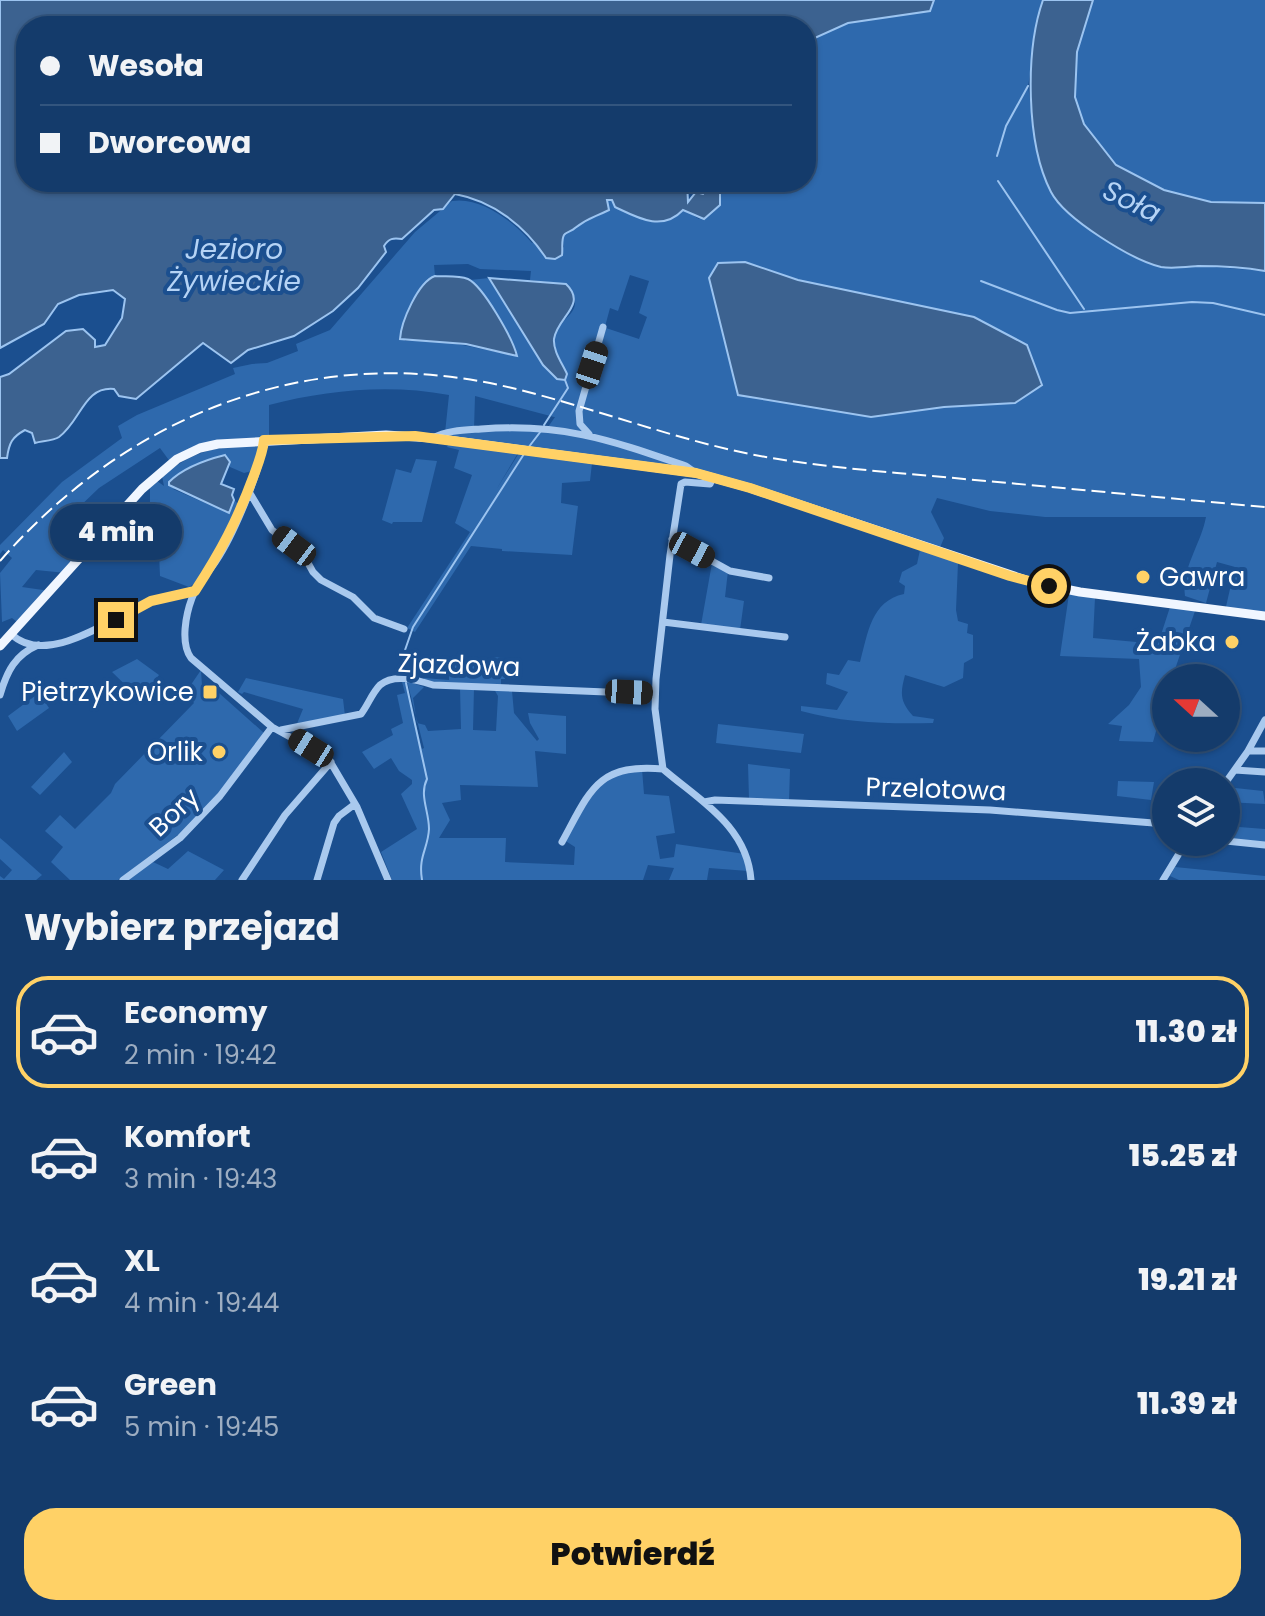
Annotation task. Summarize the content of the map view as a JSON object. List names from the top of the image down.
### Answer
{
  "streets": {
    "street": ["Zjazdowa", "Przelotowa", "Bory"]
  },
  "crossings": [
    ["Zjazdowa", "Bory"]
  ],
  "water": ["Soła", "Jezioro Żywieckie"],
  "places": {
    "other": ["Gawra", "Żabka", "Orlik"],
    "transit": ["Pietrzykowice"]
  },
  "north": "left",
  "page": {
    "banner": ["Wesoła", "Dworcowa"],
    "bubble": "4 min",
    "heading": "Wybierz przejazd",
    "list": [
      {
        "name": "Economy",
        "note": "2 min · 19:42",
        "value": "11.30 zł"
      },
      {
        "name": "Komfort",
        "note": "3 min · 19:43",
        "value": "15.25 zł"
      },
      {
        "name": "XL",
        "note": "4 min · 19:44",
        "value": "19.21 zł"
      },
      {
        "name": "Green",
        "note": "5 min · 19:45",
        "value": "11.39 zł"
      }
    ],
    "buttons": "Potwierdź"
  }
}
